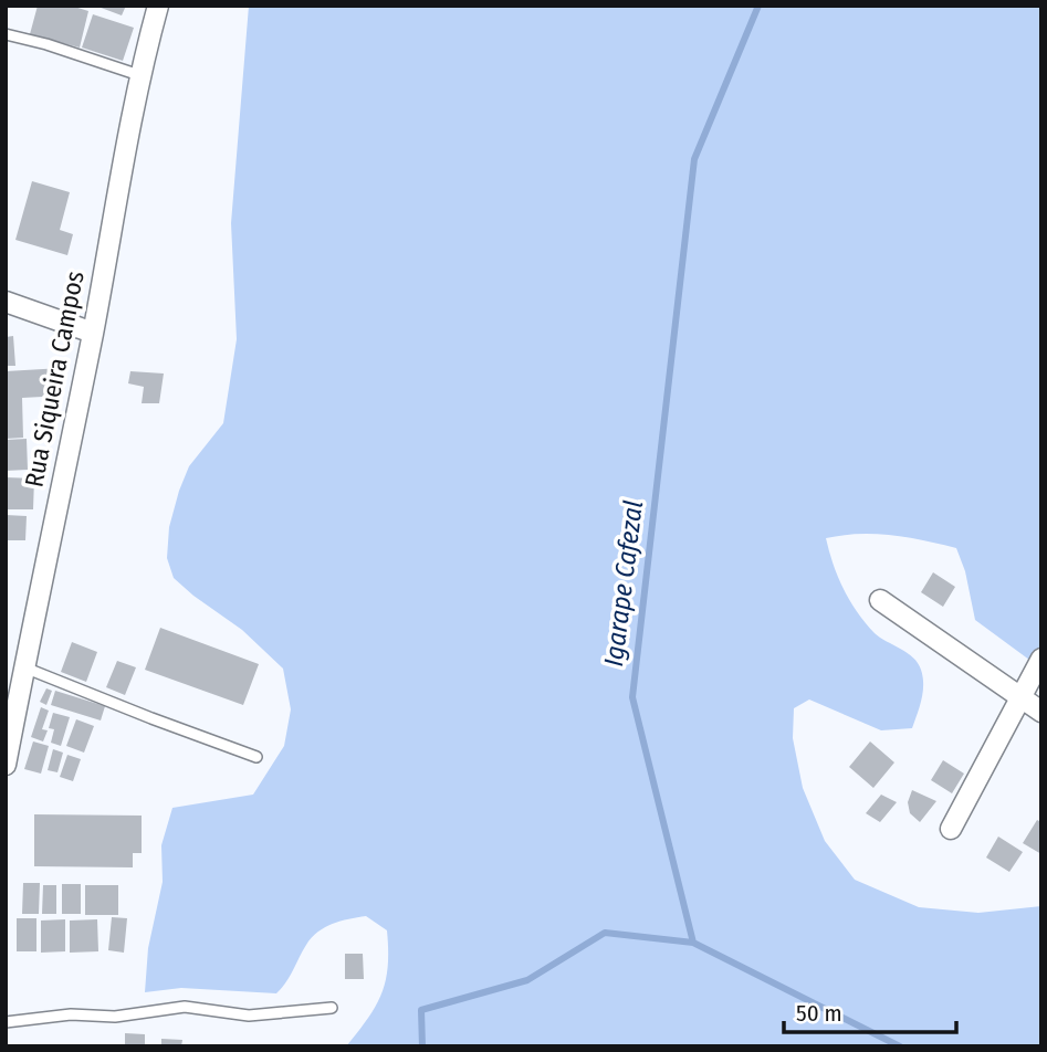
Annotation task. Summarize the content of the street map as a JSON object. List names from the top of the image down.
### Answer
{
  "streets": {
    "street": ["Rua Siqueira Campos"]
  },
  "water": ["Igarape Cafezal"],
  "scale_bar": "50 m"
}
